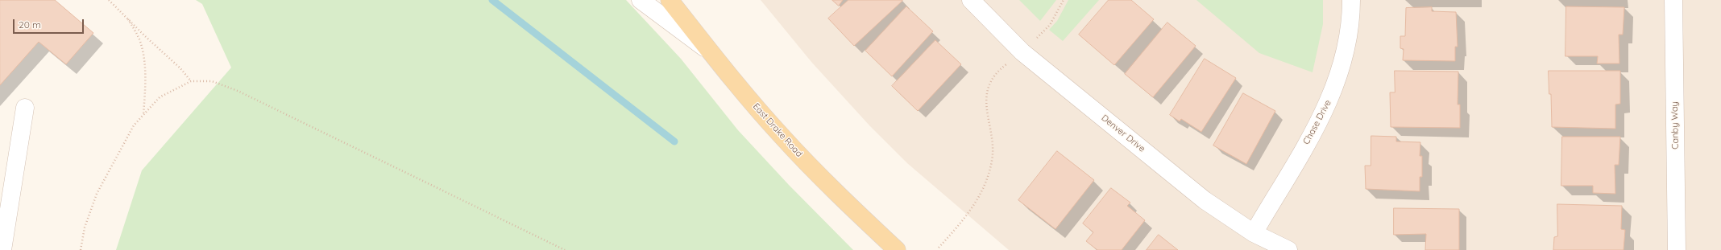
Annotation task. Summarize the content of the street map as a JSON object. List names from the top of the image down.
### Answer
{
  "streets": {
    "main road": ["East Drake Road"],
    "street": ["Chase Drive", "Canby Way", "Denver Drive"]
  },
  "crossings": [
    ["Chase Drive", "Denver Drive"]
  ],
  "scale_bar": "20 m"
}
